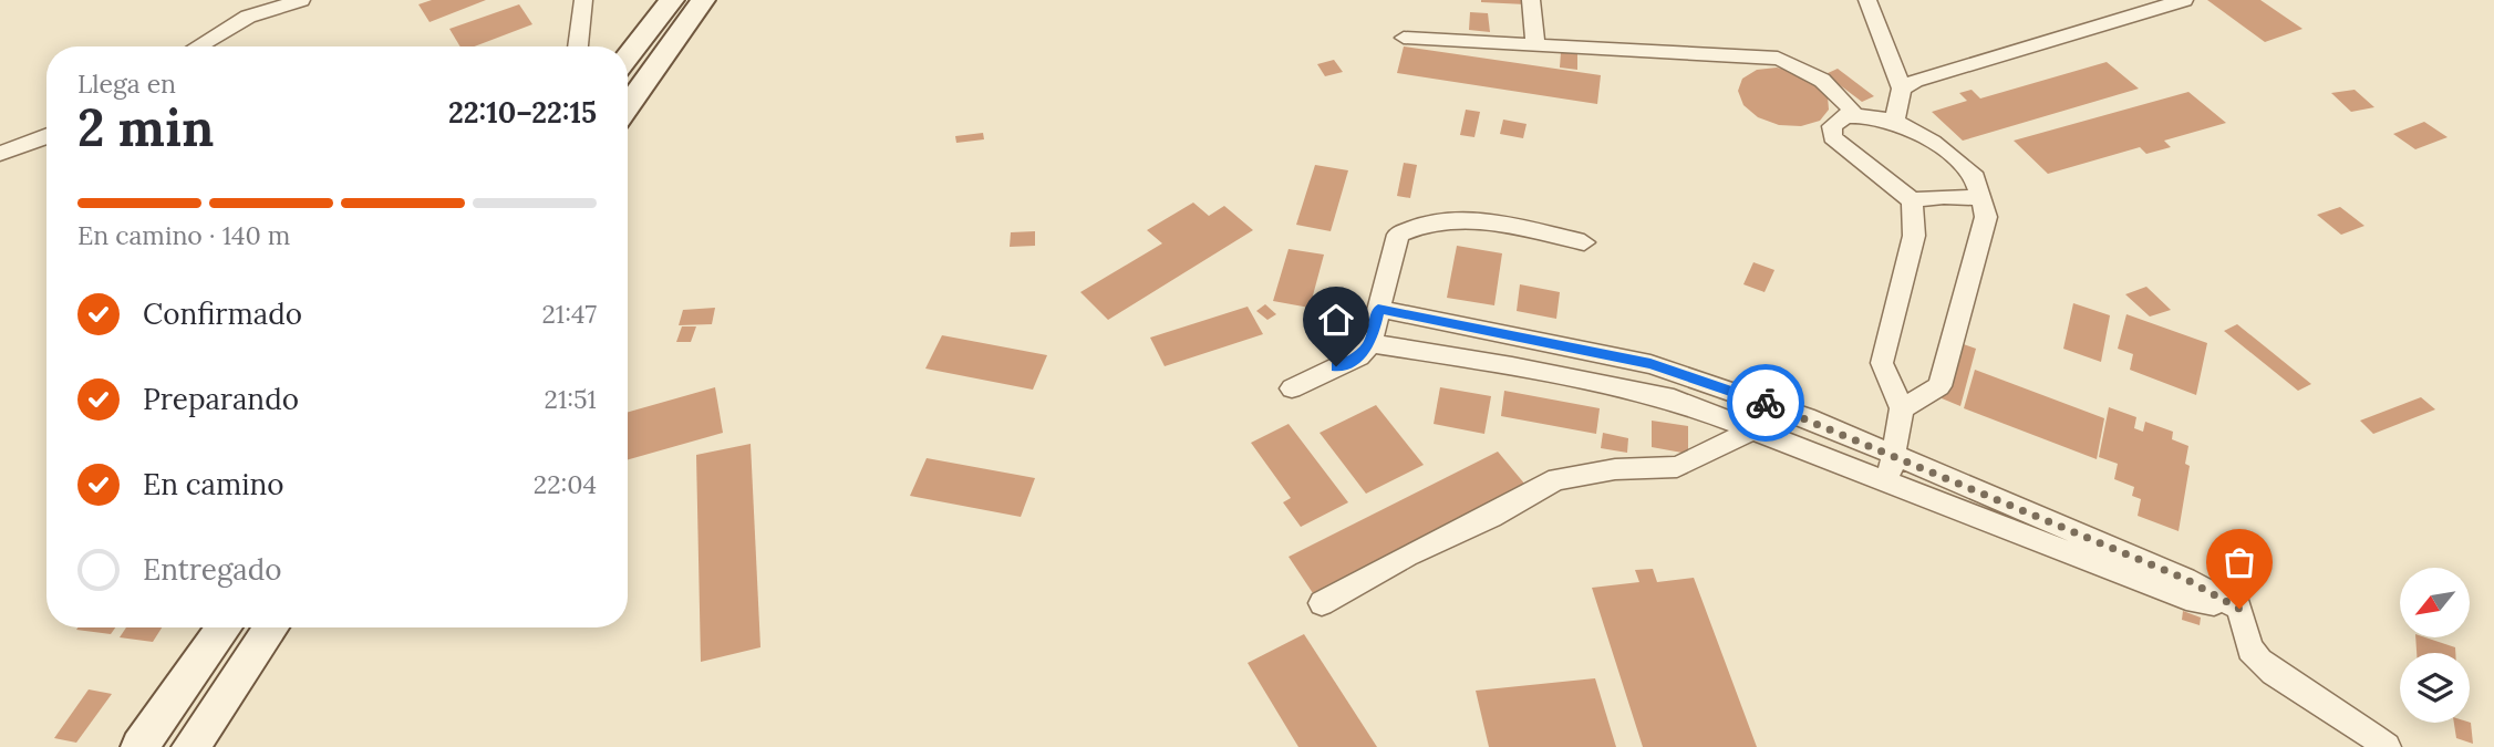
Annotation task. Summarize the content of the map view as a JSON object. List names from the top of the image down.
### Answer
{
  "north": "bottom left",
  "page": {
    "heading": ["2 min", "Llega en", "22:10–22:15"],
    "bar": "En camino · 140 m",
    "list": [
      ["Confirmado", "21:47"],
      ["Preparando", "21:51"],
      ["En camino", "22:04"],
      "Entregado"
    ]
  }
}
